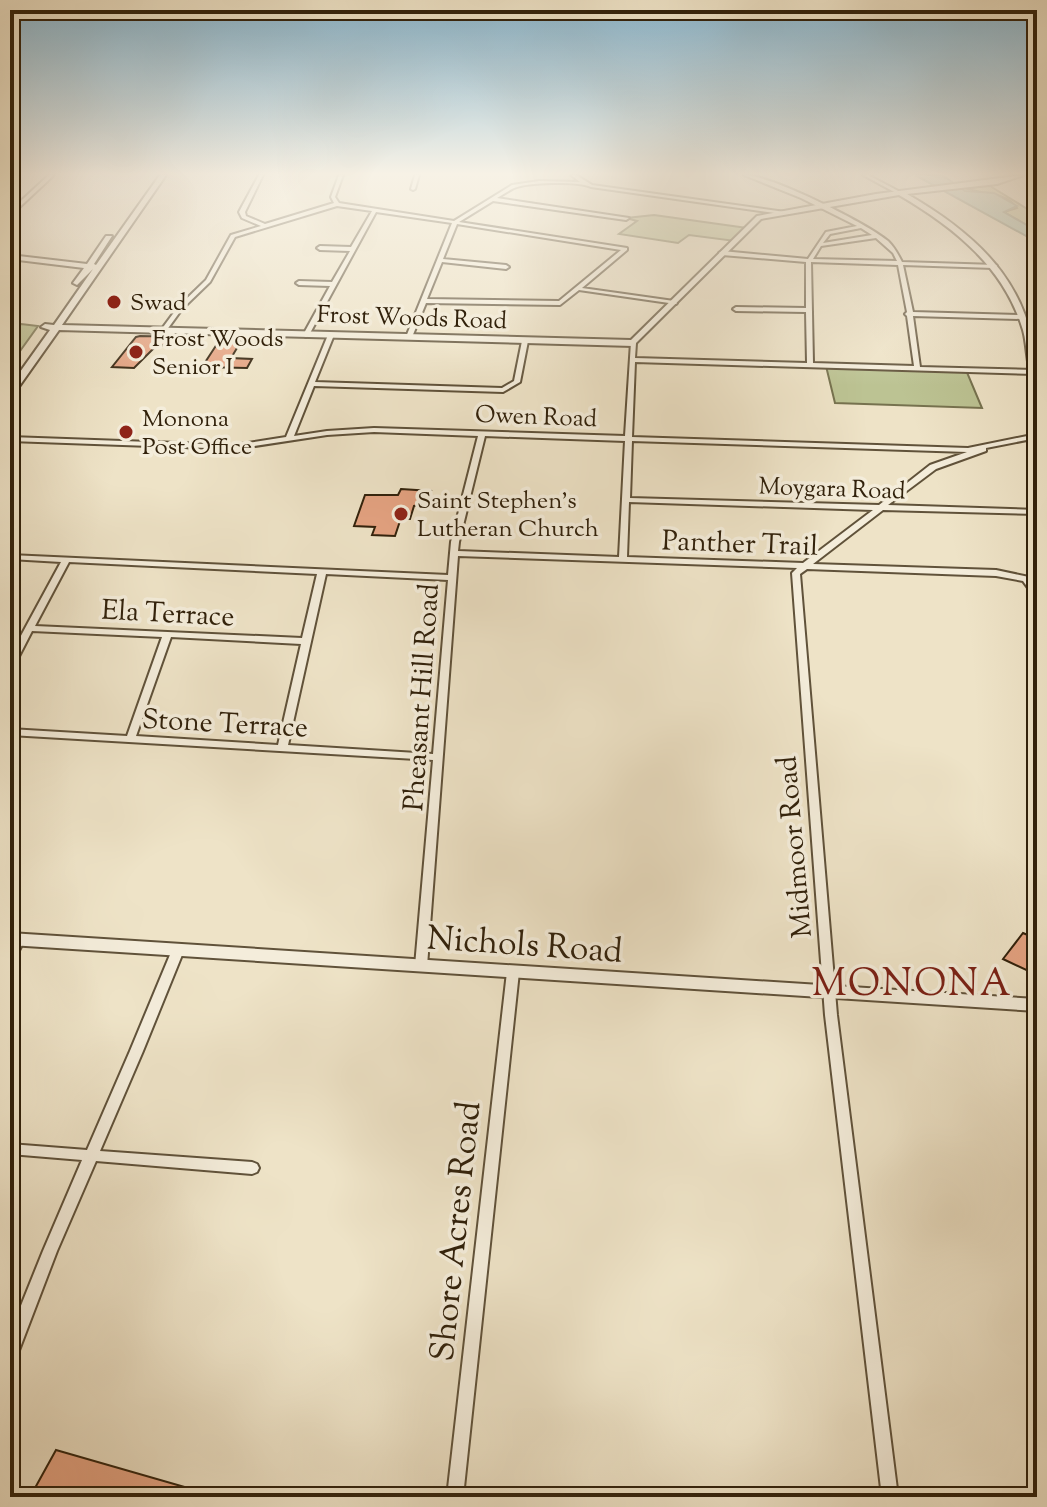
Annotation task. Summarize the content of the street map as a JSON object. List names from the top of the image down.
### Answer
{
  "streets": {
    "street": [
      "Frost Woods Road",
      "Owen Road",
      "Moygara Road",
      "Panther Trail",
      "Ela Terrace",
      "Pheasant Hill Road",
      "Stone Terrace",
      "Midmoor Road",
      "Nichols Road",
      "Shore Acres Road"
    ]
  },
  "crossings": [
    ["Owen Road", "Pheasant Hill Road"],
    ["Panther Trail", "Pheasant Hill Road"],
    ["Panther Trail", "Midmoor Road"],
    ["Pheasant Hill Road", "Stone Terrace"],
    ["Pheasant Hill Road", "Nichols Road"],
    ["Midmoor Road", "Nichols Road"],
    ["Nichols Road", "Shore Acres Road"]
  ],
  "districts": ["MONONA"],
  "places": [
    "Swad",
    "Frost Woods Senior I",
    "Monona Post Office",
    "Saint Stephen's Lutheran Church"
  ]
}
